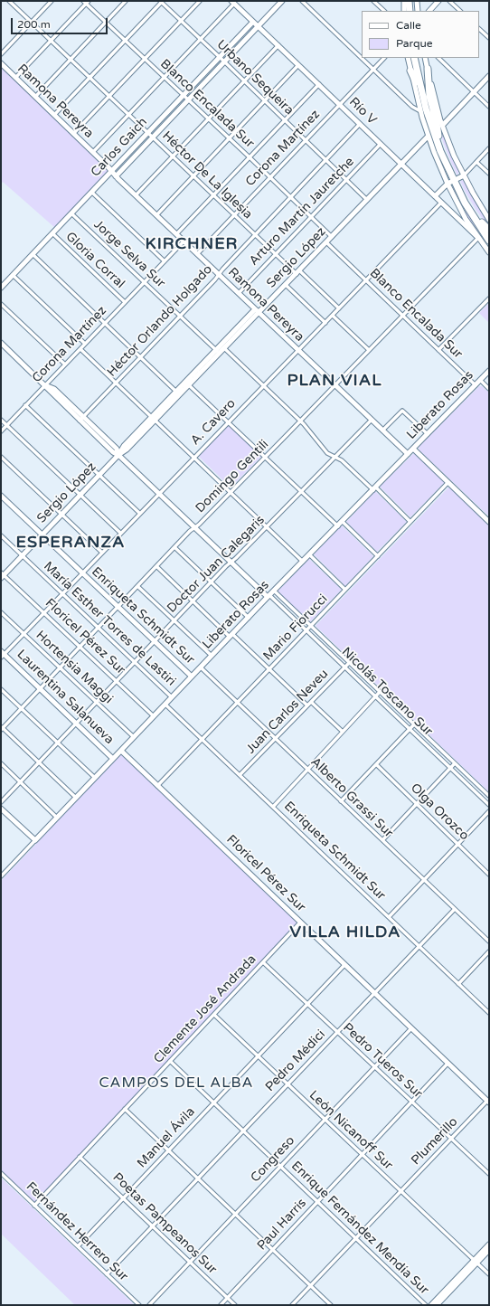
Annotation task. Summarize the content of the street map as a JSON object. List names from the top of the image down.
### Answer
{
  "streets": {
    "street": [
      "Urbano Sequeira",
      "Ramona Pereyra",
      "Blanco Encalada Sur",
      "Río V",
      "Carlos Gaich",
      "Corona Martínez",
      "Héctor De La Iglesia",
      "Arturo Martín Jauretche",
      "Jorge Selva Sur",
      "Sergio López",
      "Gloria Corral",
      "Héctor Orlando Holgado",
      "Liberato Rosas",
      "A. Cavero",
      "Domingo Gentili",
      "Doctor Juan Calegaris",
      "Enriqueta Schmidt Sur",
      "María Esther Torres de Lastiri",
      "Mario Fiorucci",
      "Floricel Pérez Sur",
      "Hortensia Maggi",
      "Nicolás Toscano Sur",
      "Laurentina Salanueva",
      "Juan Carlos Neveu",
      "Alberto Grassi Sur",
      "Olga Orozco",
      "Clemente José Andrada",
      "Pedro Médici",
      "Pedro Tueros Sur",
      "León Nicanoff Sur",
      "Manuel Ávila",
      "Plumerillo",
      "Congreso",
      "Poetas Pampeanos Sur",
      "Paul Harris",
      "Enrique Fernández Mendía Sur",
      "Fernández Herrero Sur"
    ]
  },
  "crossings": [
    ["Urbano Sequeira", "Carlos Gaich"],
    ["Urbano Sequeira", "Corona Martínez"],
    ["Urbano Sequeira", "Arturo Martín Jauretche"],
    ["Urbano Sequeira", "Sergio López"],
    ["Urbano Sequeira", "Héctor Orlando Holgado"],
    ["Ramona Pereyra", "Carlos Gaich"],
    ["Ramona Pereyra", "Corona Martínez"],
    ["Ramona Pereyra", "Arturo Martín Jauretche"],
    ["Ramona Pereyra", "Sergio López"],
    ["Ramona Pereyra", "Héctor Orlando Holgado"],
    ["Ramona Pereyra", "Liberato Rosas"],
    ["Ramona Pereyra", "A. Cavero"],
    ["Ramona Pereyra", "Domingo Gentili"],
    ["Ramona Pereyra", "Doctor Juan Calegaris"],
    ["Blanco Encalada Sur", "Carlos Gaich"],
    ["Blanco Encalada Sur", "Corona Martínez"],
    ["Blanco Encalada Sur", "Arturo Martín Jauretche"],
    ["Blanco Encalada Sur", "Sergio López"],
    ["Blanco Encalada Sur", "Héctor Orlando Holgado"],
    ["Blanco Encalada Sur", "Liberato Rosas"],
    ["Blanco Encalada Sur", "A. Cavero"],
    ["Blanco Encalada Sur", "Domingo Gentili"],
    ["Río V", "Carlos Gaich"],
    ["Río V", "Corona Martínez"],
    ["Río V", "Arturo Martín Jauretche"],
    ["Río V", "Sergio López"],
    ["Río V", "Héctor Orlando Holgado"],
    ["Río V", "A. Cavero"],
    ["Río V", "Domingo Gentili"],
    ["Carlos Gaich", "Héctor De La Iglesia"],
    ["Carlos Gaich", "Jorge Selva Sur"],
    ["Carlos Gaich", "Gloria Corral"],
    ["Corona Martínez", "Héctor De La Iglesia"],
    ["Corona Martínez", "Jorge Selva Sur"],
    ["Corona Martínez", "Gloria Corral"],
    ["Corona Martínez", "Nicolás Toscano Sur"],
    ["Héctor De La Iglesia", "Arturo Martín Jauretche"],
    ["Héctor De La Iglesia", "Sergio López"],
    ["Héctor De La Iglesia", "Héctor Orlando Holgado"],
    ["Héctor De La Iglesia", "A. Cavero"],
    ["Jorge Selva Sur", "Sergio López"],
    ["Jorge Selva Sur", "Héctor Orlando Holgado"],
    ["Sergio López", "Enriqueta Schmidt Sur"],
    ["Sergio López", "María Esther Torres de Lastiri"],
    ["Sergio López", "Floricel Pérez Sur"],
    ["Sergio López", "Nicolás Toscano Sur"],
    ["Héctor Orlando Holgado", "Nicolás Toscano Sur"],
    ["Liberato Rosas", "Enriqueta Schmidt Sur"],
    ["Liberato Rosas", "María Esther Torres de Lastiri"],
    ["Liberato Rosas", "Floricel Pérez Sur"],
    ["Liberato Rosas", "Hortensia Maggi"],
    ["Liberato Rosas", "Nicolás Toscano Sur"],
    ["Liberato Rosas", "Laurentina Salanueva"],
    ["Liberato Rosas", "Alberto Grassi Sur"],
    ["A. Cavero", "Enriqueta Schmidt Sur"],
    ["A. Cavero", "María Esther Torres de Lastiri"],
    ["A. Cavero", "Floricel Pérez Sur"],
    ["A. Cavero", "Hortensia Maggi"],
    ["A. Cavero", "Nicolás Toscano Sur"],
    ["A. Cavero", "Laurentina Salanueva"],
    ["Domingo Gentili", "Enriqueta Schmidt Sur"],
    ["Domingo Gentili", "María Esther Torres de Lastiri"],
    ["Domingo Gentili", "Floricel Pérez Sur"],
    ["Domingo Gentili", "Hortensia Maggi"],
    ["Domingo Gentili", "Nicolás Toscano Sur"],
    ["Domingo Gentili", "Laurentina Salanueva"],
    ["Doctor Juan Calegaris", "Enriqueta Schmidt Sur"],
    ["Doctor Juan Calegaris", "María Esther Torres de Lastiri"],
    ["Doctor Juan Calegaris", "Floricel Pérez Sur"],
    ["Doctor Juan Calegaris", "Hortensia Maggi"],
    ["Doctor Juan Calegaris", "Nicolás Toscano Sur"],
    ["Doctor Juan Calegaris", "Laurentina Salanueva"],
    ["Enriqueta Schmidt Sur", "Mario Fiorucci"],
    ["Enriqueta Schmidt Sur", "Juan Carlos Neveu"],
    ["Enriqueta Schmidt Sur", "Pedro Médici"],
    ["Mario Fiorucci", "Floricel Pérez Sur"],
    ["Mario Fiorucci", "Nicolás Toscano Sur"],
    ["Mario Fiorucci", "Alberto Grassi Sur"],
    ["Floricel Pérez Sur", "Clemente José Andrada"],
    ["Floricel Pérez Sur", "Pedro Médici"],
    ["Floricel Pérez Sur", "Manuel Ávila"],
    ["Floricel Pérez Sur", "Plumerillo"],
    ["Floricel Pérez Sur", "Congreso"],
    ["Floricel Pérez Sur", "Paul Harris"],
    ["Nicolás Toscano Sur", "Juan Carlos Neveu"],
    ["Juan Carlos Neveu", "Alberto Grassi Sur"],
    ["Alberto Grassi Sur", "Pedro Médici"],
    ["Clemente José Andrada", "Pedro Tueros Sur"],
    ["Clemente José Andrada", "León Nicanoff Sur"],
    ["Clemente José Andrada", "Poetas Pampeanos Sur"],
    ["Clemente José Andrada", "Enrique Fernández Mendía Sur"],
    ["Clemente José Andrada", "Fernández Herrero Sur"],
    ["Pedro Médici", "Pedro Tueros Sur"],
    ["Pedro Médici", "León Nicanoff Sur"],
    ["Pedro Médici", "Poetas Pampeanos Sur"],
    ["Pedro Médici", "Enrique Fernández Mendía Sur"],
    ["Pedro Médici", "Fernández Herrero Sur"],
    ["Pedro Tueros Sur", "Manuel Ávila"],
    ["Pedro Tueros Sur", "Plumerillo"],
    ["Pedro Tueros Sur", "Congreso"],
    ["Pedro Tueros Sur", "Paul Harris"],
    ["León Nicanoff Sur", "Manuel Ávila"],
    ["León Nicanoff Sur", "Plumerillo"],
    ["León Nicanoff Sur", "Congreso"],
    ["León Nicanoff Sur", "Paul Harris"],
    ["Manuel Ávila", "Poetas Pampeanos Sur"],
    ["Manuel Ávila", "Enrique Fernández Mendía Sur"],
    ["Manuel Ávila", "Fernández Herrero Sur"],
    ["Plumerillo", "Enrique Fernández Mendía Sur"],
    ["Congreso", "Poetas Pampeanos Sur"],
    ["Congreso", "Enrique Fernández Mendía Sur"],
    ["Poetas Pampeanos Sur", "Paul Harris"],
    ["Paul Harris", "Enrique Fernández Mendía Sur"]
  ],
  "districts": [
    "KIRCHNER",
    "PLAN VIAL",
    "ESPERANZA",
    "VILLA HILDA",
    "CAMPOS DEL ALBA"
  ],
  "legend": ["Calle", "Parque"],
  "scale_bar": "200 m"
}
